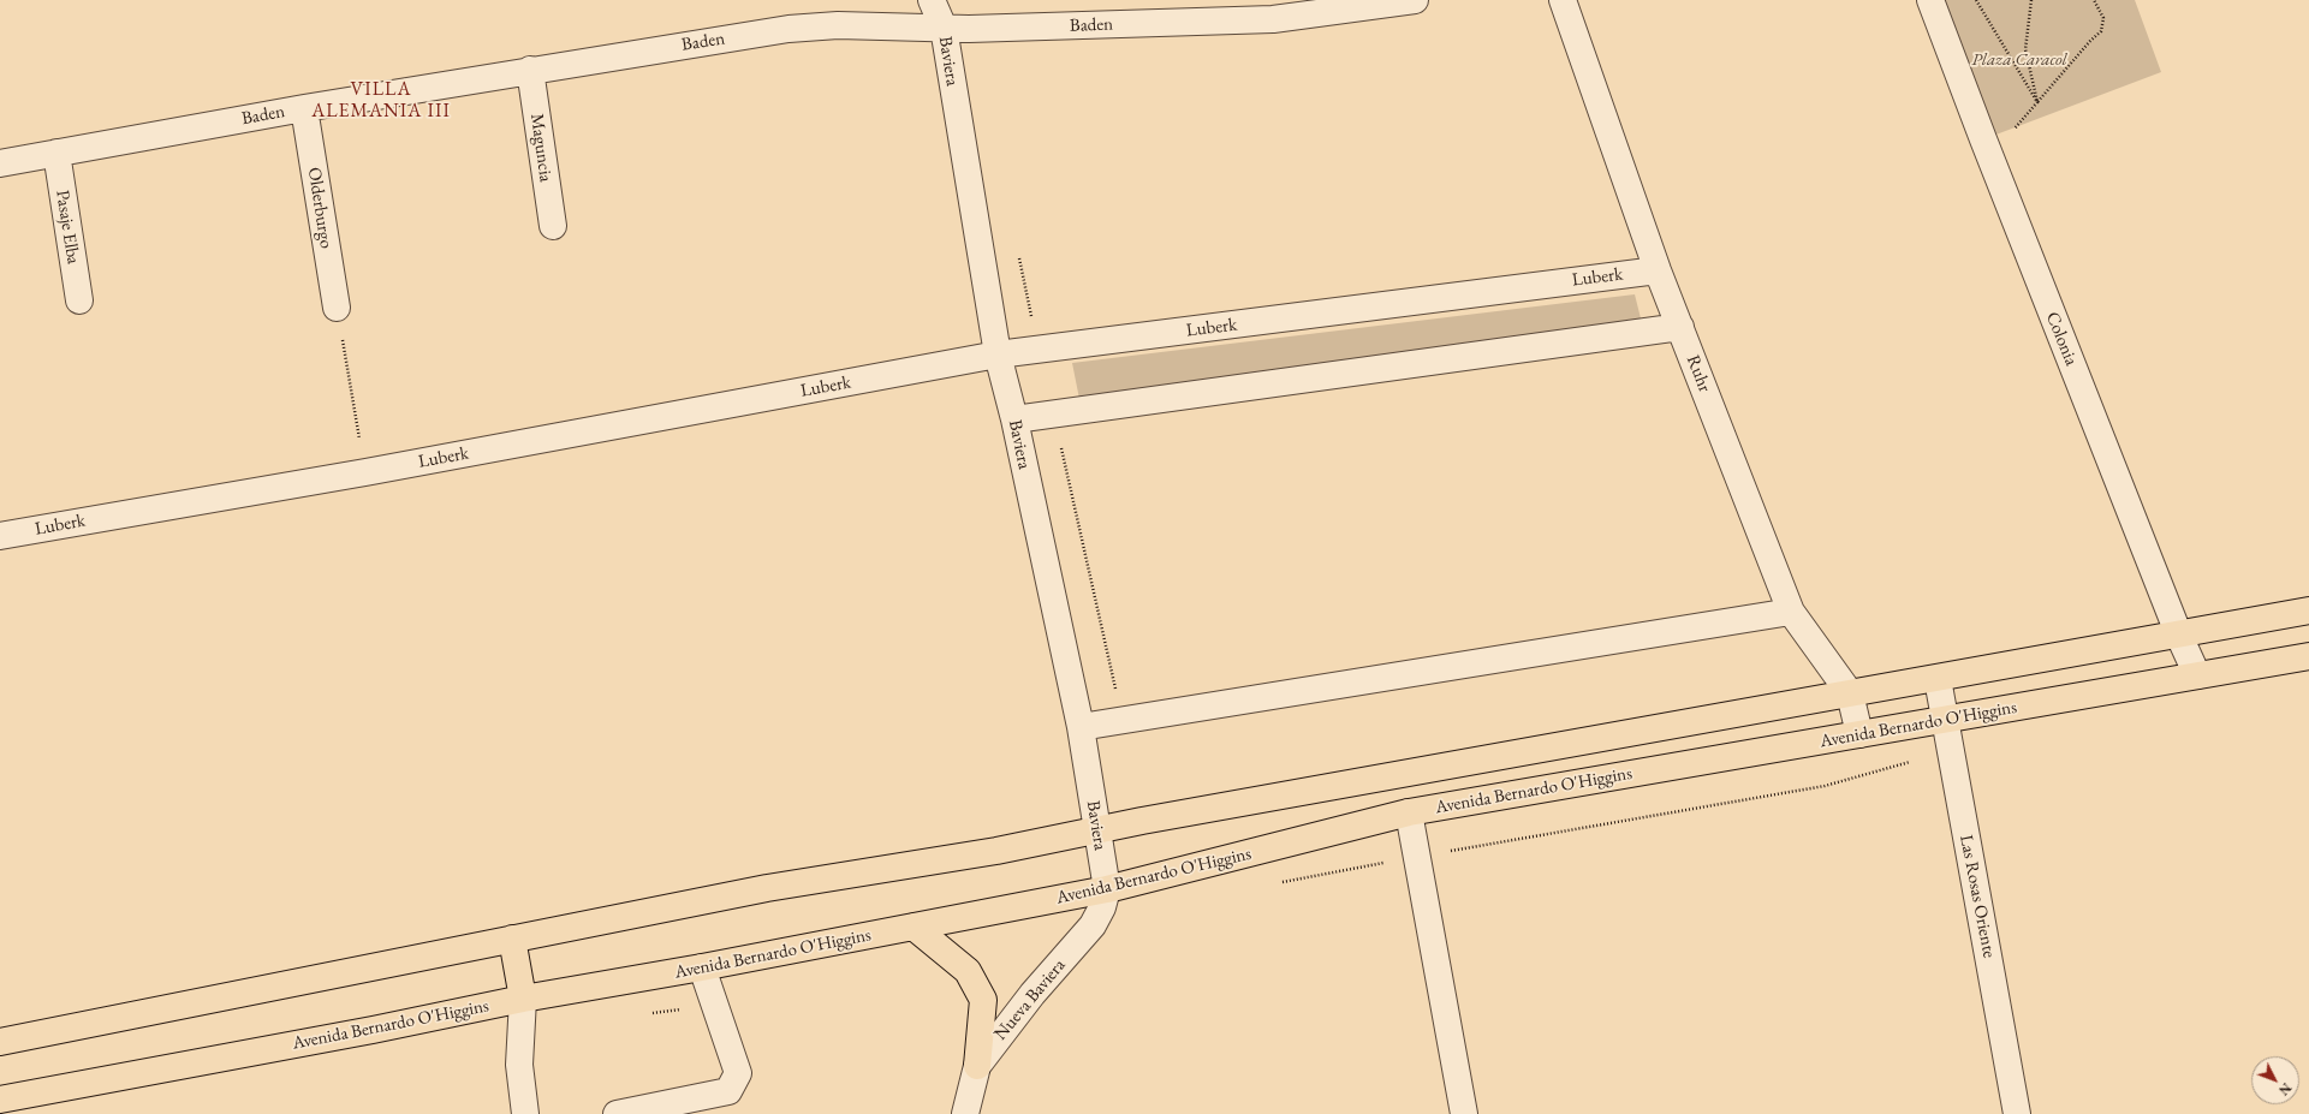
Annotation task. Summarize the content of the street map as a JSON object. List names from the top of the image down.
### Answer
{
  "streets": {
    "main road": ["Avenida Bernardo O'Higgins"],
    "street": [
      "Baden",
      "Baviera",
      "Maguncia",
      "Olderburgo",
      "Pasaje Elba",
      "Luberk",
      "Colonia",
      "Ruhr",
      "Las Rosas Oriente",
      "Nueva Baviera"
    ]
  },
  "crossings": [
    ["Baden", "Baviera"],
    ["Baden", "Maguncia"],
    ["Baden", "Olderburgo"],
    ["Baden", "Pasaje Elba"],
    ["Baviera", "Luberk"],
    ["Baviera", "Avenida Bernardo O'Higgins"],
    ["Baviera", "Nueva Baviera"],
    ["Luberk", "Ruhr"],
    ["Colonia", "Avenida Bernardo O'Higgins"],
    ["Ruhr", "Avenida Bernardo O'Higgins"],
    ["Avenida Bernardo O'Higgins", "Las Rosas Oriente"],
    ["Avenida Bernardo O'Higgins", "Nueva Baviera"]
  ],
  "districts": ["VILLA ALEMANIA III"],
  "parks": ["Plaza Caracol"],
  "north": "bottom right"
}
